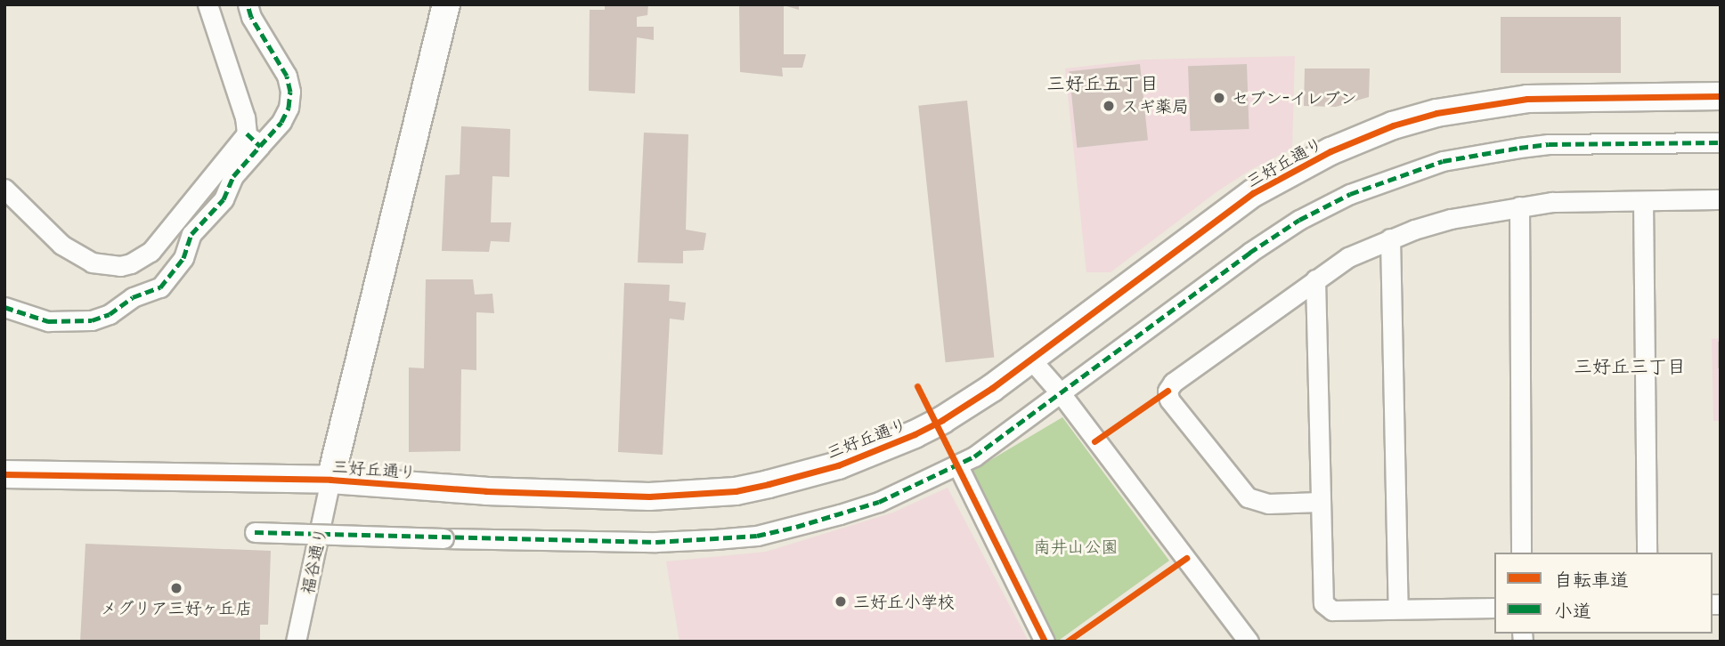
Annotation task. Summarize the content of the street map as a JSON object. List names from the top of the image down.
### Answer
{
  "streets": {
    "street": ["三好丘通り", "福谷通り"]
  },
  "crossings": [
    ["三好丘通り", "福谷通り"]
  ],
  "districts": ["三好丘五丁目", "三好丘三丁目"],
  "parks": ["南井山公園"],
  "places": [
    "セブン-イレブン",
    "スギ薬局",
    "メグリア三好ヶ丘店",
    "三好丘小学校"
  ],
  "legend": ["自転車道", "小道"]
}
